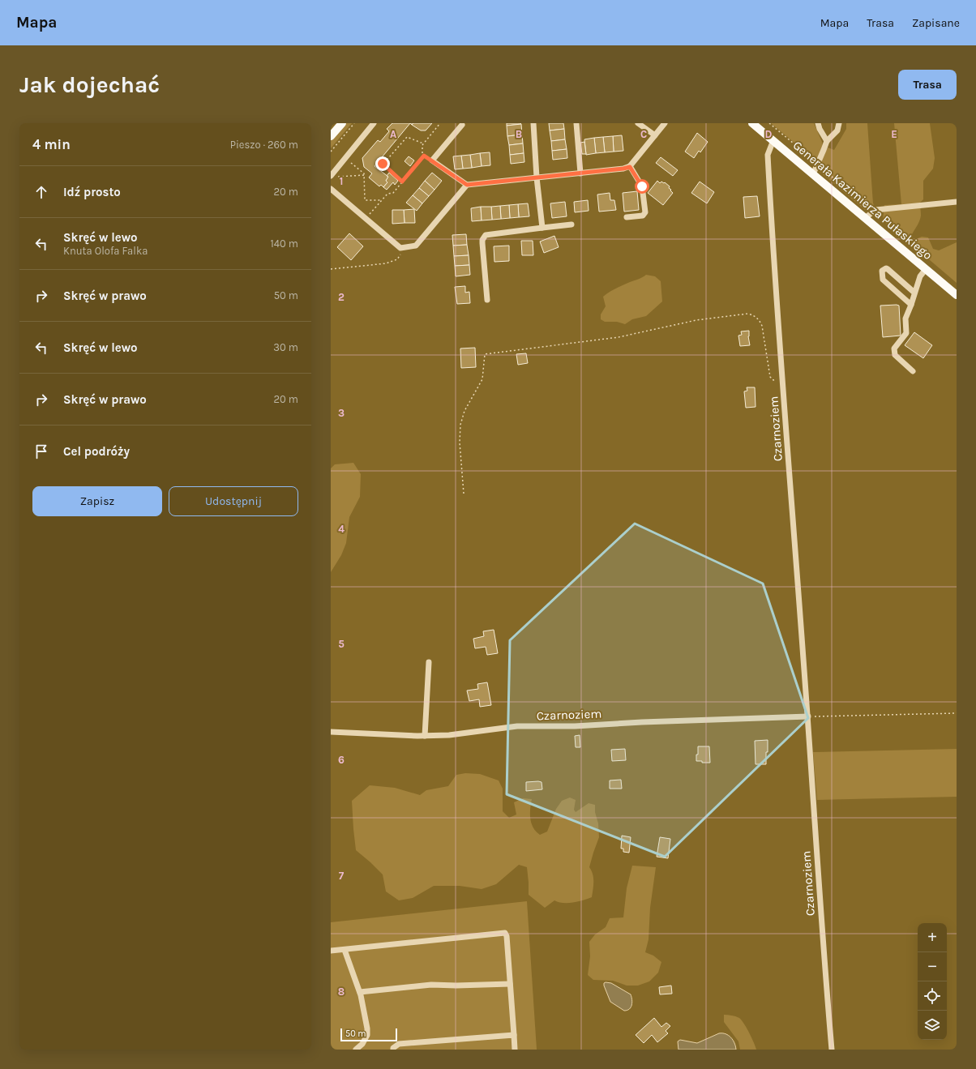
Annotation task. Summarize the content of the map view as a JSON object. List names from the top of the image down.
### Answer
{
  "streets": {
    "main road": ["Generała Kazimierza Pułaskiego"],
    "street": ["Czarnoziem"]
  },
  "crossings": [
    ["Generała Kazimierza Pułaskiego", "Czarnoziem"]
  ],
  "scale_bar": "50 m",
  "page": {
    "header": "Mapa",
    "nav": ["Mapa", "Trasa", "Zapisane"],
    "buttons": [
      "Trasa",
      ["Zapisz", "Udostępnij"]
    ],
    "title": "Jak dojechać",
    "heading": ["4 min", "Pieszo · 260 m"],
    "list": [
      ["Idź prosto", "20 m"],
      ["Skręć w lewo", "Knuta Olofa Falka", "140 m"],
      ["Skręć w prawo", "50 m"],
      ["Skręć w lewo", "30 m"],
      ["Skręć w prawo", "20 m"],
      "Cel podróży"
    ],
    "map_buttons": ["+", "−"],
    "scale": "50 m"
  },
  "grid": {
    "columns": [
      "A",
      "B",
      "C",
      "D",
      "E"
    ],
    "rows": [
      "1",
      "2",
      "3",
      "4",
      "5",
      "6",
      "7",
      "8"
    ]
  }
}
